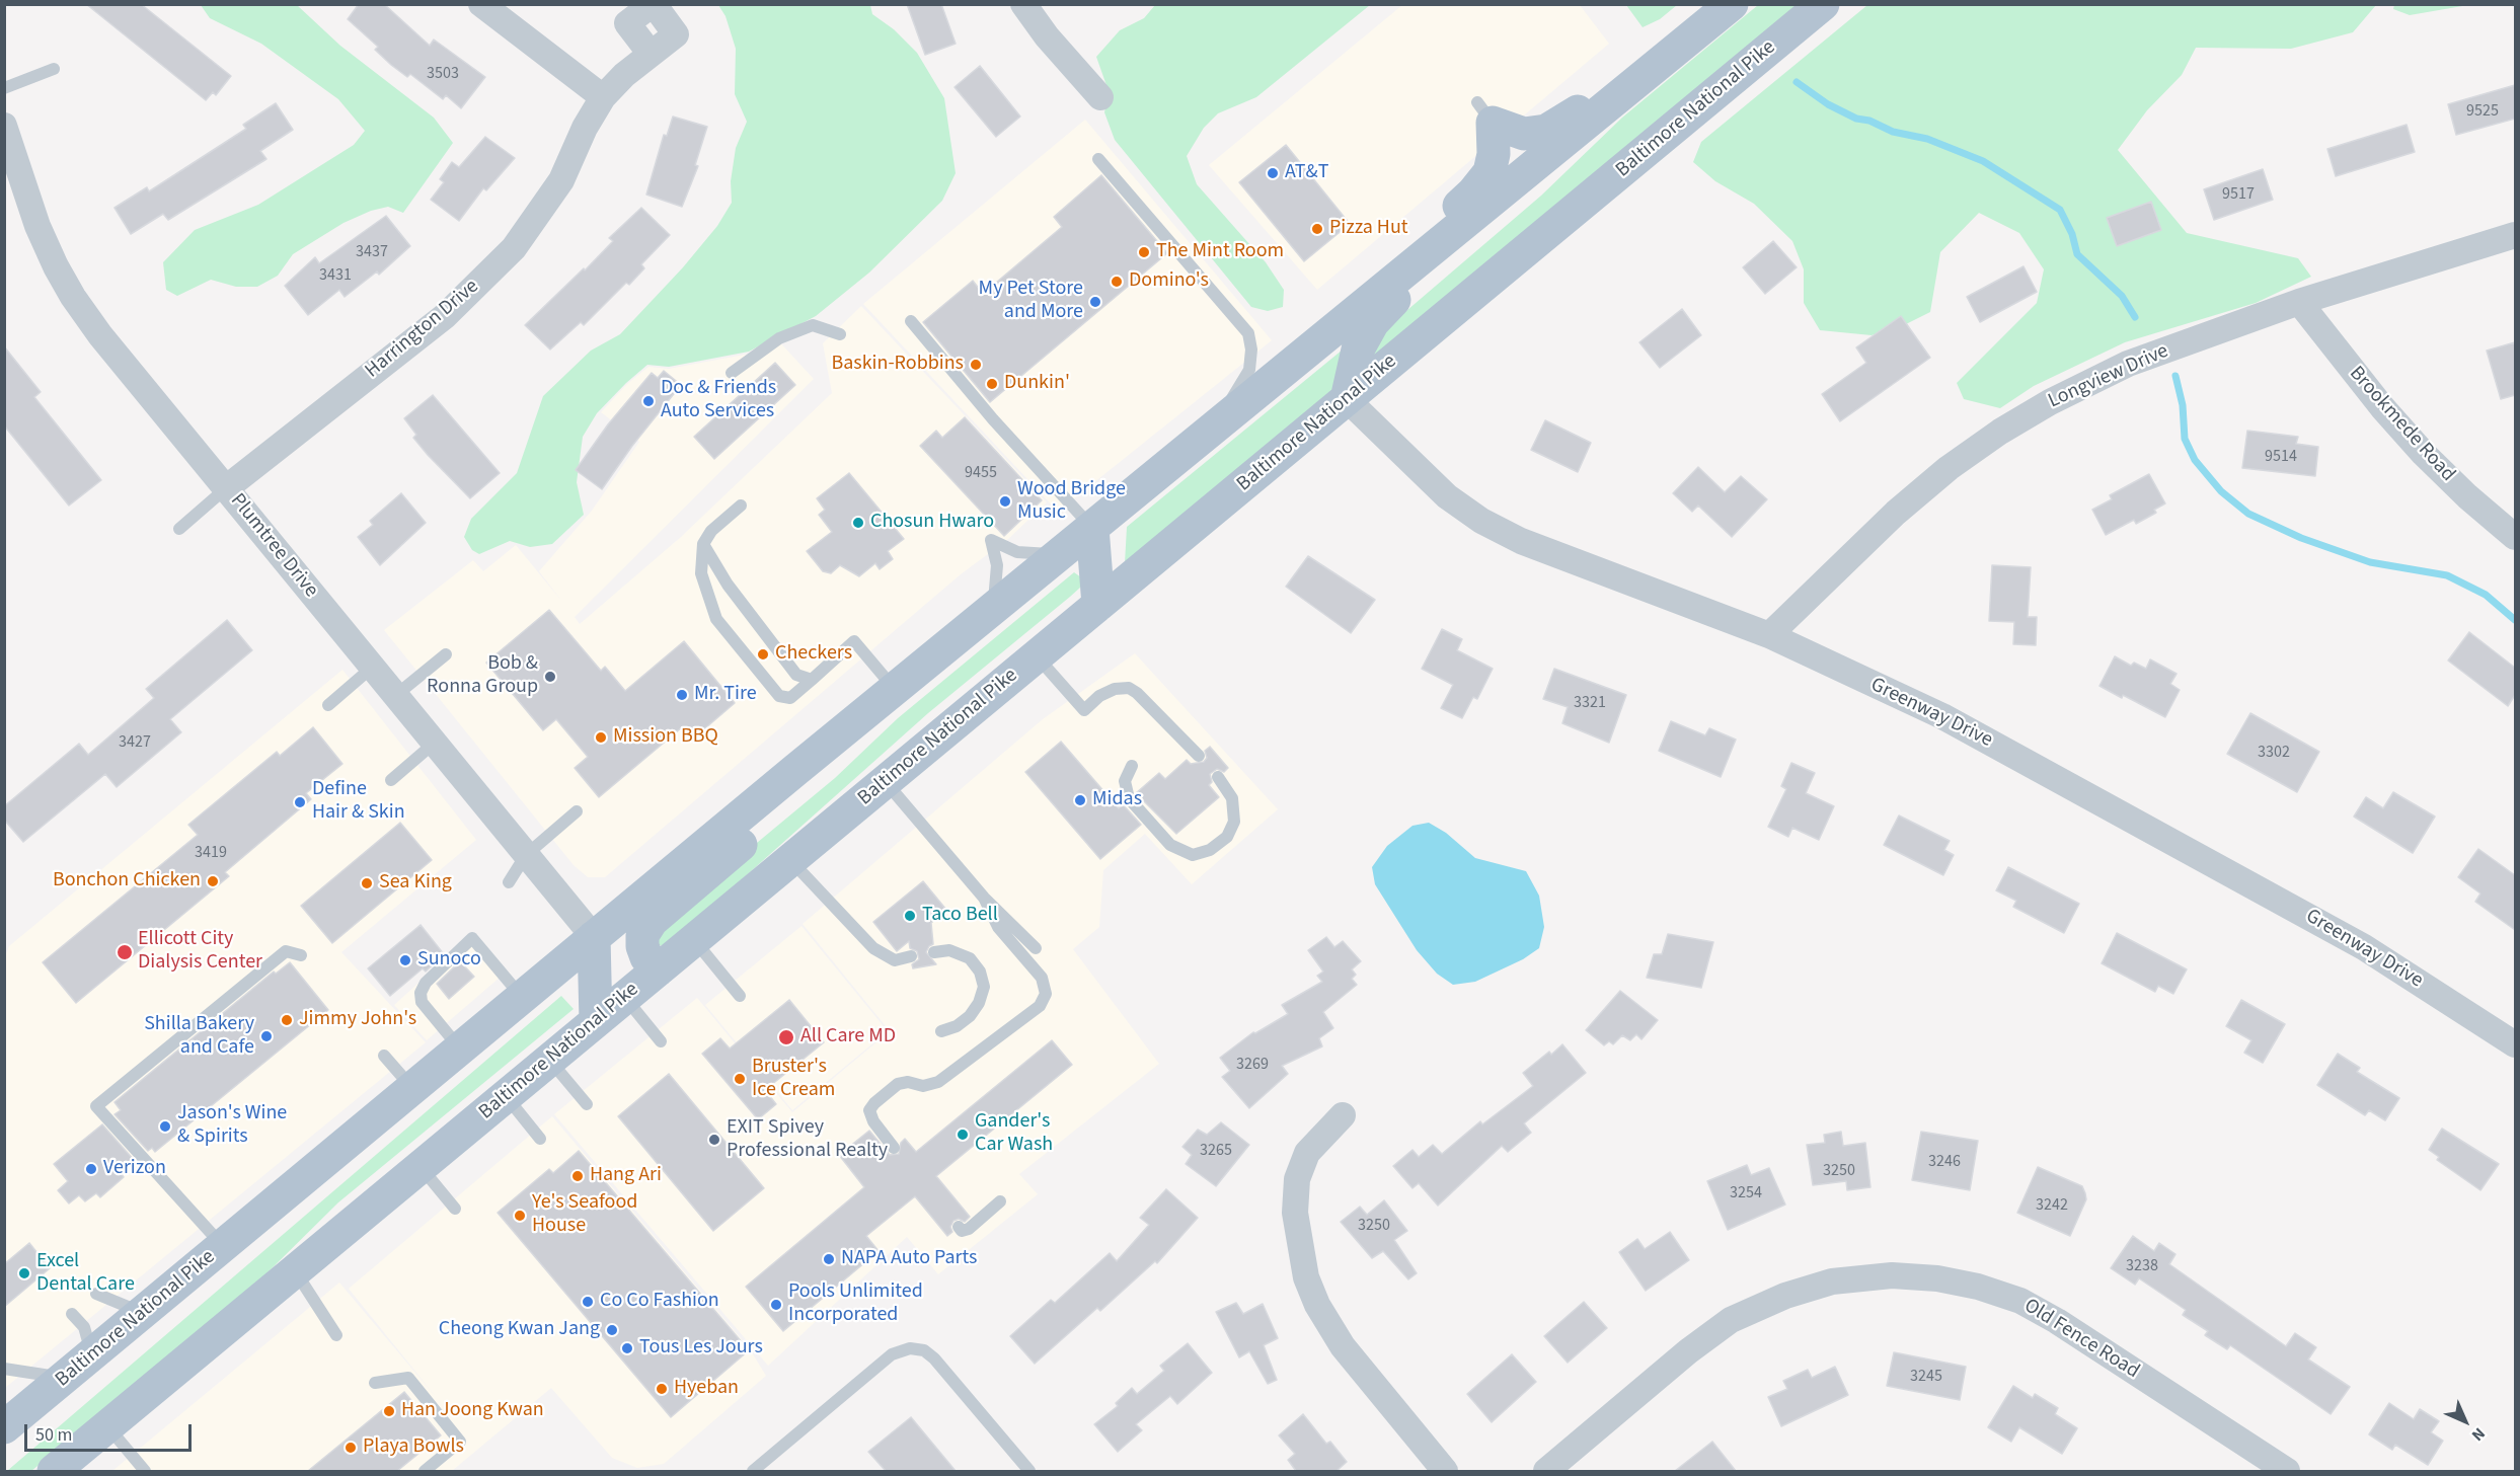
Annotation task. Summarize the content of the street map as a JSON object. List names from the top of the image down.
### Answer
{
  "streets": {
    "main road": ["Baltimore National Pike"],
    "street": [
      "Harrington Drive",
      "Longview Drive",
      "Brookmede Road",
      "Plumtree Drive",
      "Greenway Drive",
      "Old Fence Road"
    ]
  },
  "crossings": [
    ["Baltimore National Pike", "Plumtree Drive"],
    ["Baltimore National Pike", "Greenway Drive"],
    ["Harrington Drive", "Plumtree Drive"],
    ["Longview Drive", "Brookmede Road"],
    ["Longview Drive", "Greenway Drive"]
  ],
  "places": [
    "AT&T",
    "Pizza Hut",
    "The Mint Room",
    "Domino's",
    "My Pet Store and More",
    "Baskin-Robbins",
    "Dunkin'",
    "Doc & Friends Auto Services",
    "Wood Bridge Music",
    "Chosun Hwaro",
    "Checkers",
    "Bob & Ronna Group",
    "Mr. Tire",
    "Mission BBQ",
    "Midas",
    "Define Hair & Skin",
    "Bonchon Chicken",
    "Sea King",
    "Taco Bell",
    "Ellicott City Dialysis Center",
    "Sunoco",
    "Jimmy John's",
    "Shilla Bakery and Cafe",
    "All Care MD",
    "Bruster's Ice Cream",
    "Jason's Wine & Spirits",
    "Gander's Car Wash",
    "EXIT Spivey Professional Realty",
    "Verizon",
    "Hang Ari",
    "Ye's Seafood House",
    "NAPA Auto Parts",
    "Excel Dental Care",
    "Co Co Fashion",
    "Pools Unlimited Incorporated",
    "Cheong Kwan Jang",
    "Tous Les Jours",
    "Hyeban",
    "Han Joong Kwan",
    "Playa Bowls"
  ],
  "house_numbers": [
    "3503",
    "9525",
    "9517",
    "3437",
    "3431",
    "9514",
    "9455",
    "3321",
    "3427",
    "3302",
    "3419",
    "3269",
    "3265",
    "3246",
    "3250",
    "3254",
    "3242",
    "3250",
    "3238",
    "3245"
  ],
  "scale_bar": "50 m",
  "north": "bottom right"
}
